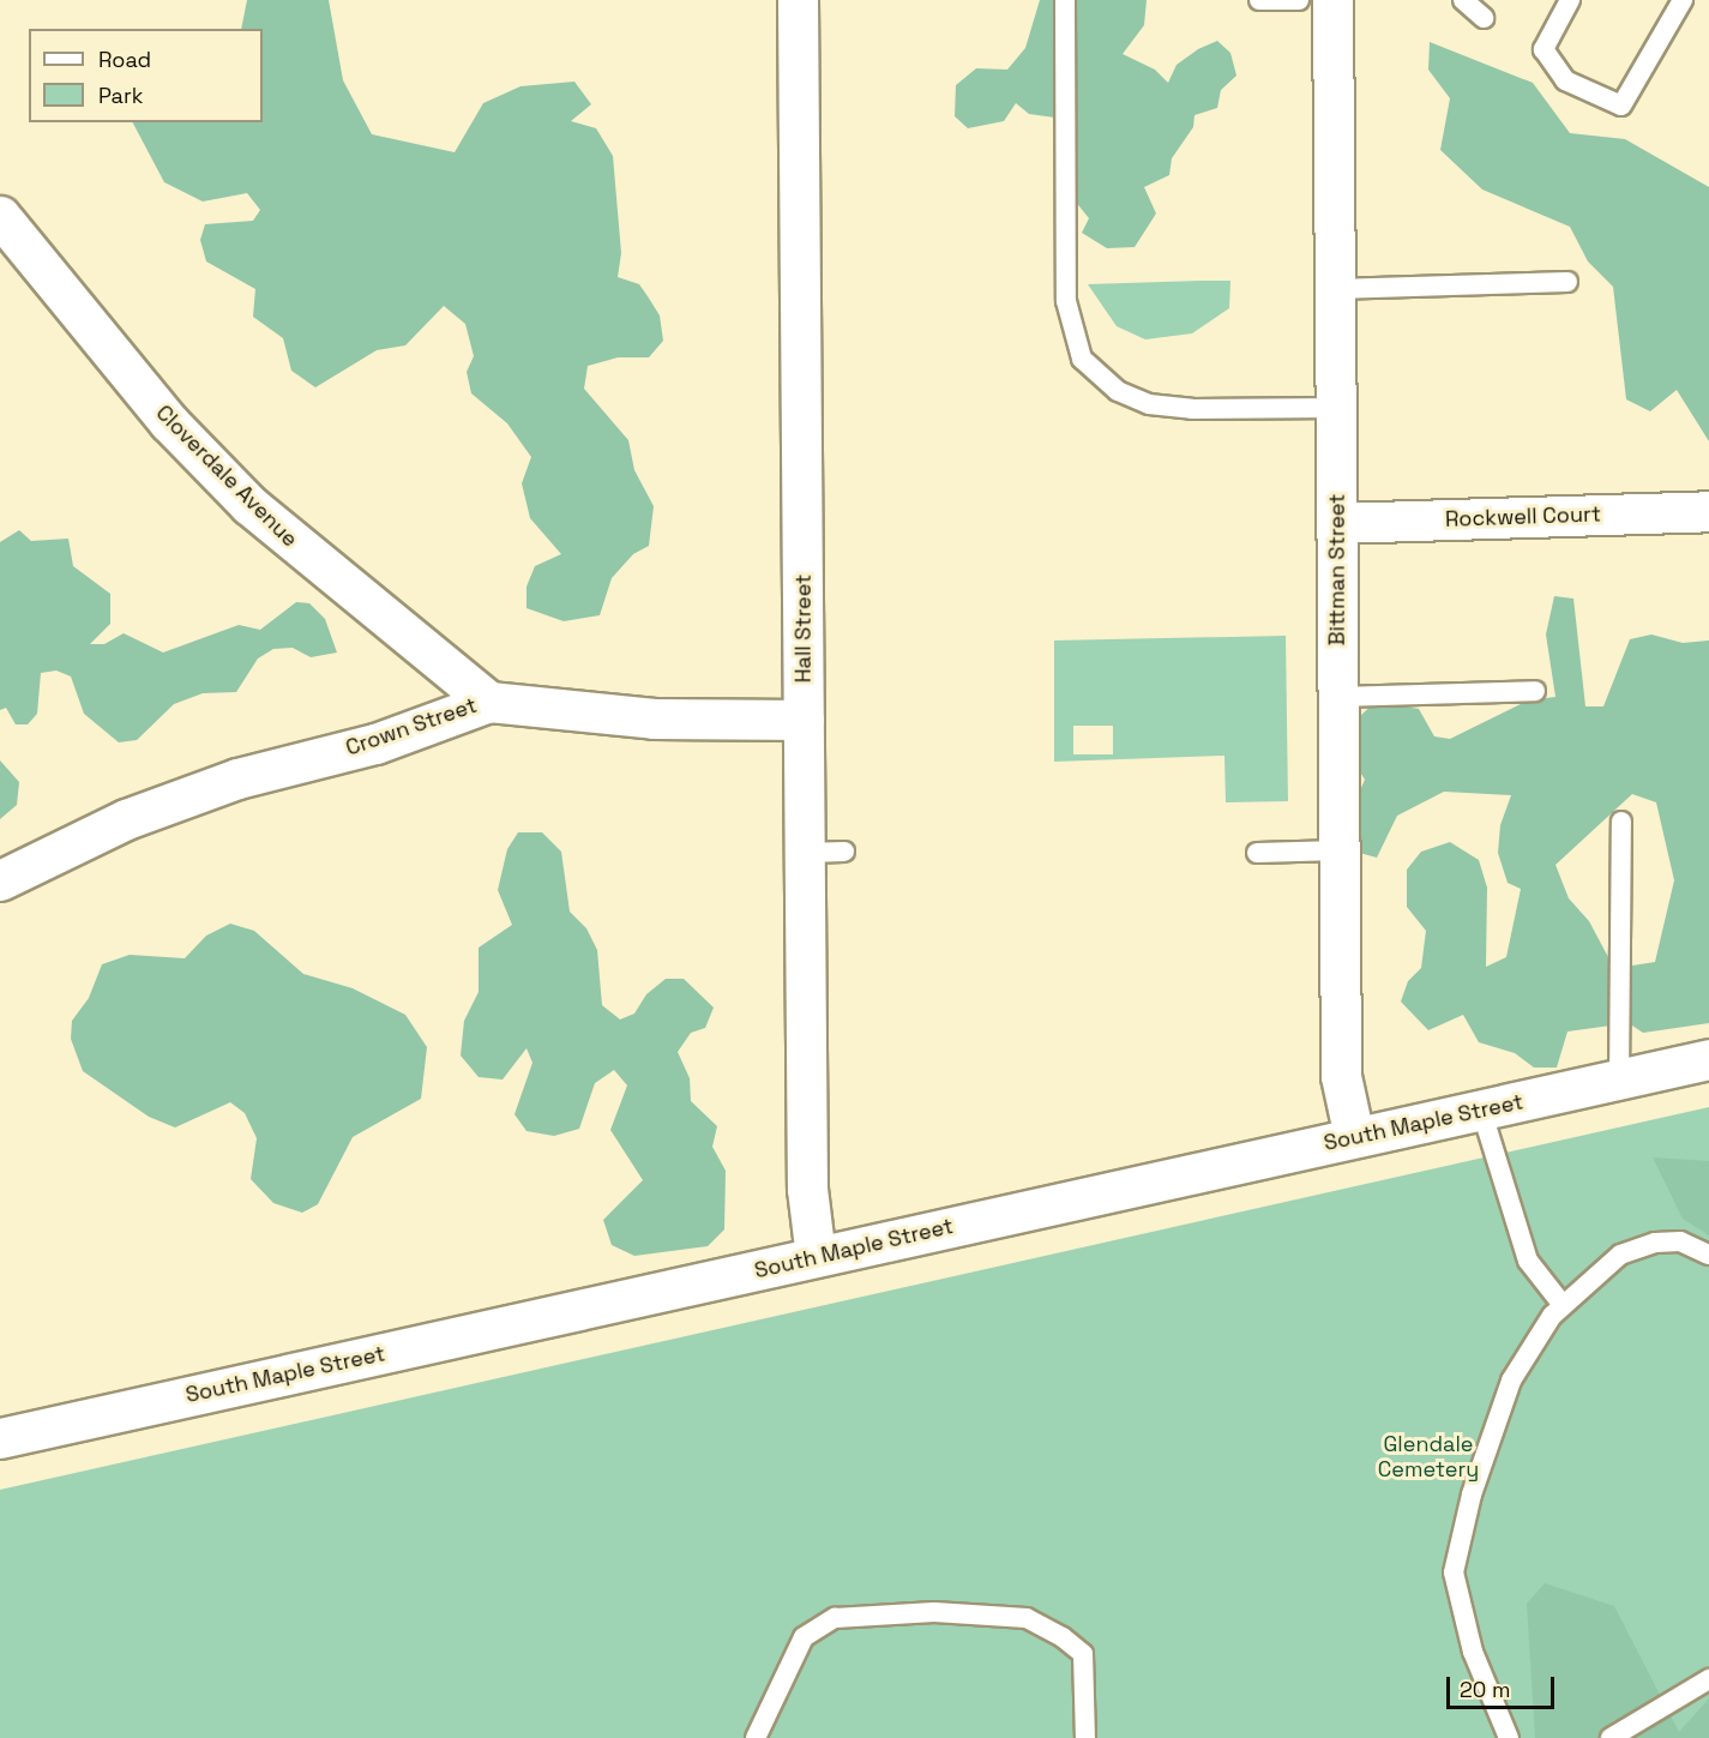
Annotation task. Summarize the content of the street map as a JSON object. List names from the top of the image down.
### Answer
{
  "streets": {
    "street": [
      "Cloverdale Avenue",
      "Rockwell Court",
      "Bittman Street",
      "Hall Street",
      "Crown Street",
      "South Maple Street"
    ]
  },
  "crossings": [
    ["Cloverdale Avenue", "Crown Street"],
    ["Rockwell Court", "Bittman Street"],
    ["Bittman Street", "South Maple Street"],
    ["Hall Street", "Crown Street"],
    ["Hall Street", "South Maple Street"]
  ],
  "parks": ["Glendale Cemetery"],
  "legend": ["Road", "Park"],
  "scale_bar": "20 m"
}
